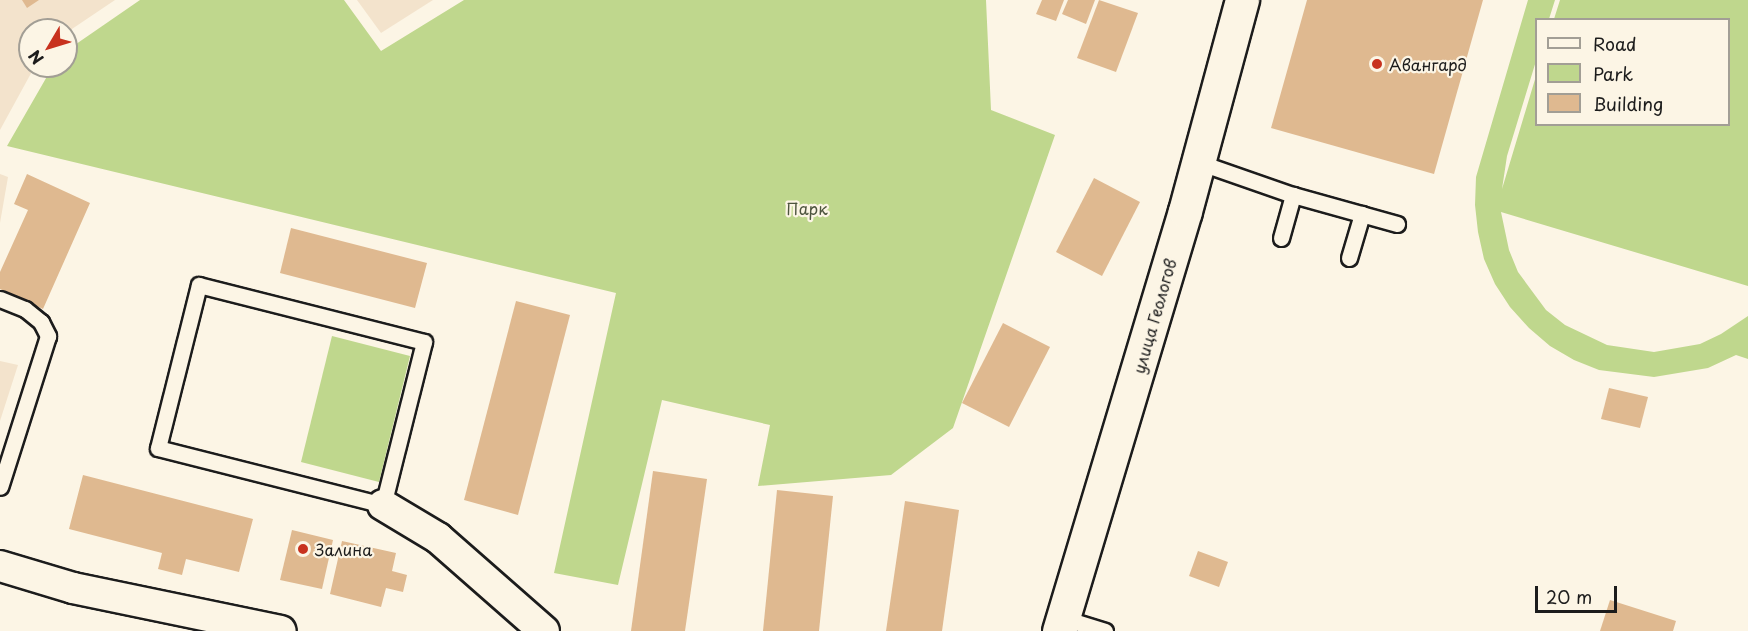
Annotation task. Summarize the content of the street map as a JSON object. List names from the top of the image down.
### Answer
{
  "streets": {
    "street": ["улица Геологов"]
  },
  "parks": ["Парк"],
  "places": ["Авангард", "Залина"],
  "legend": ["Road", "Park", "Building"],
  "scale_bar": "20 m",
  "north": "bottom left"
}
